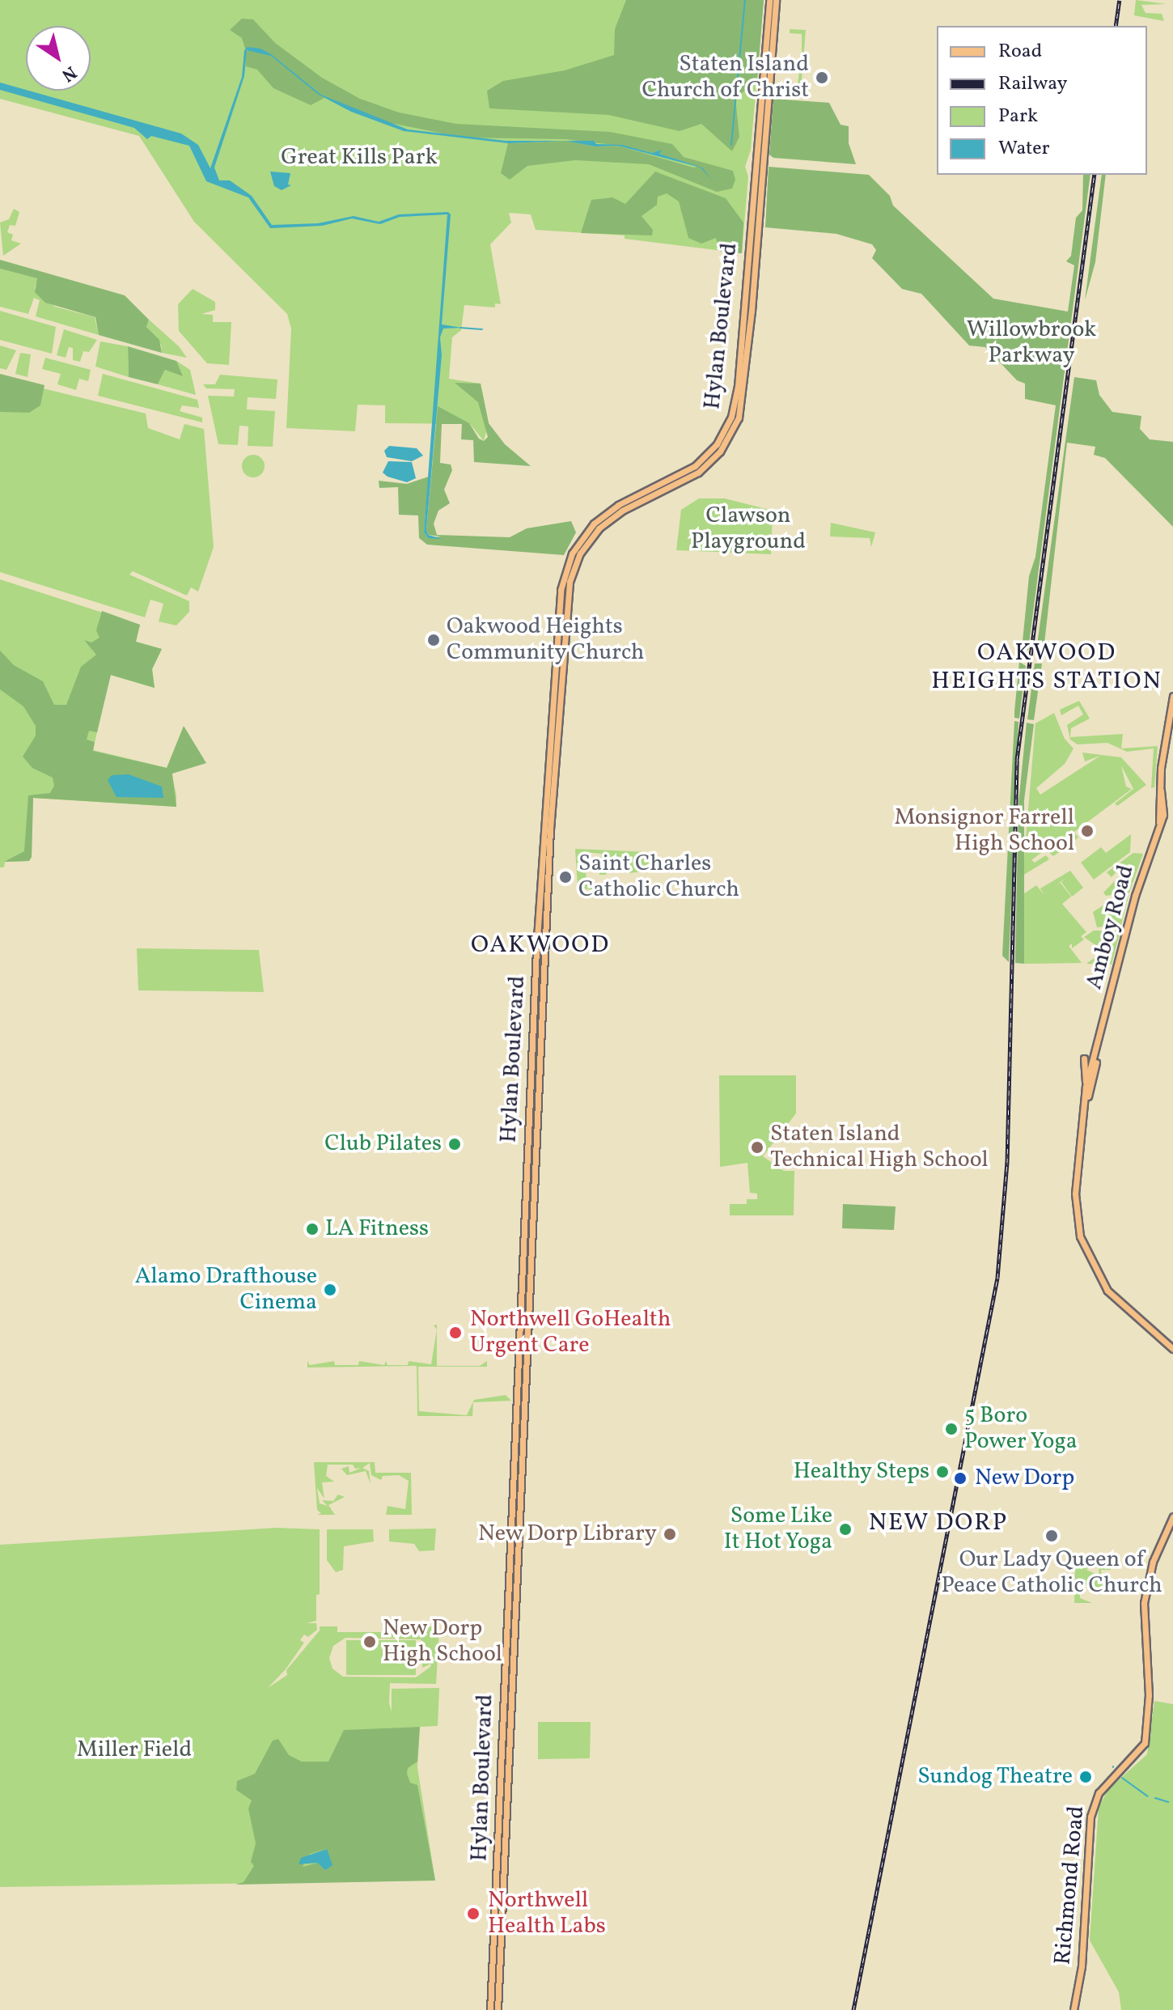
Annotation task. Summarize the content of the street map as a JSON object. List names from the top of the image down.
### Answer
{
  "streets": {
    "main road": ["Hylan Boulevard", "Amboy Road", "Richmond Road"]
  },
  "districts": ["OAKWOOD HEIGHTS STATION", "OAKWOOD", "NEW DORP"],
  "parks": [
    "Great Kills Park",
    "Willowbrook Parkway",
    "Clawson Playground",
    "Miller Field"
  ],
  "places": [
    "Staten Island Church of Christ",
    "Oakwood Heights Community Church",
    "Monsignor Farrell High School",
    "Saint Charles Catholic Church",
    "Club Pilates",
    "Staten Island Technical High School",
    "LA Fitness",
    "Alamo Drafthouse Cinema",
    "Northwell GoHealth Urgent Care",
    "5 Boro Power Yoga",
    "Healthy Steps",
    "New Dorp",
    "Some Like It Hot Yoga",
    "New Dorp Library",
    "Our Lady Queen of Peace Catholic Church",
    "New Dorp High School",
    "Sundog Theatre",
    "Northwell Health Labs"
  ],
  "legend": [
    "Road",
    "Railway",
    "Park",
    "Water"
  ],
  "north": "bottom right"
}
